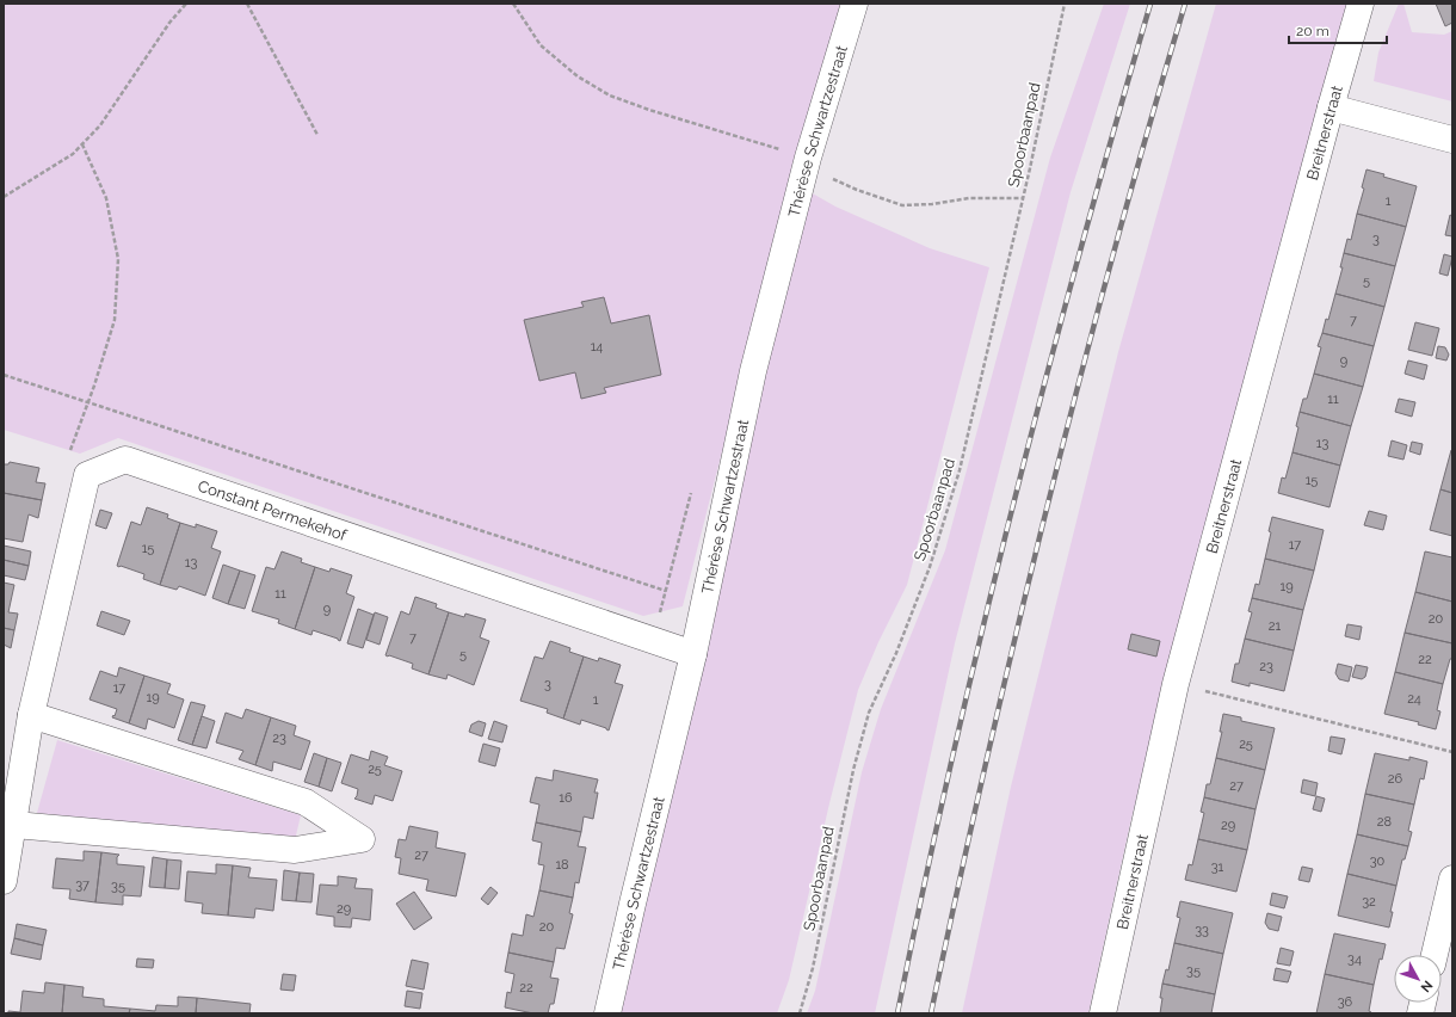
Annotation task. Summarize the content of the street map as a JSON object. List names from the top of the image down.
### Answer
{
  "streets": {
    "street": ["Thérèse Schwartzestraat", "Breitnerstraat", "Constant Permekehof"],
    "path": ["Spoorbaanpad"]
  },
  "crossings": [
    ["Thérèse Schwartzestraat", "Constant Permekehof"]
  ],
  "house_numbers": [
    "1",
    "3",
    "5",
    "7",
    "14",
    "9",
    "11",
    "13",
    "15",
    "17",
    "15",
    "13",
    "19",
    "11",
    "9",
    "20",
    "21",
    "7",
    "5",
    "22",
    "23",
    "3",
    "17",
    "19",
    "24",
    "1",
    "23",
    "25",
    "25",
    "26",
    "27",
    "16",
    "28",
    "29",
    "27",
    "30",
    "18",
    "31",
    "37",
    "35",
    "32",
    "29",
    "20",
    "33",
    "34",
    "35",
    "22",
    "36"
  ],
  "scale_bar": "20 m",
  "north": "bottom right"
}
